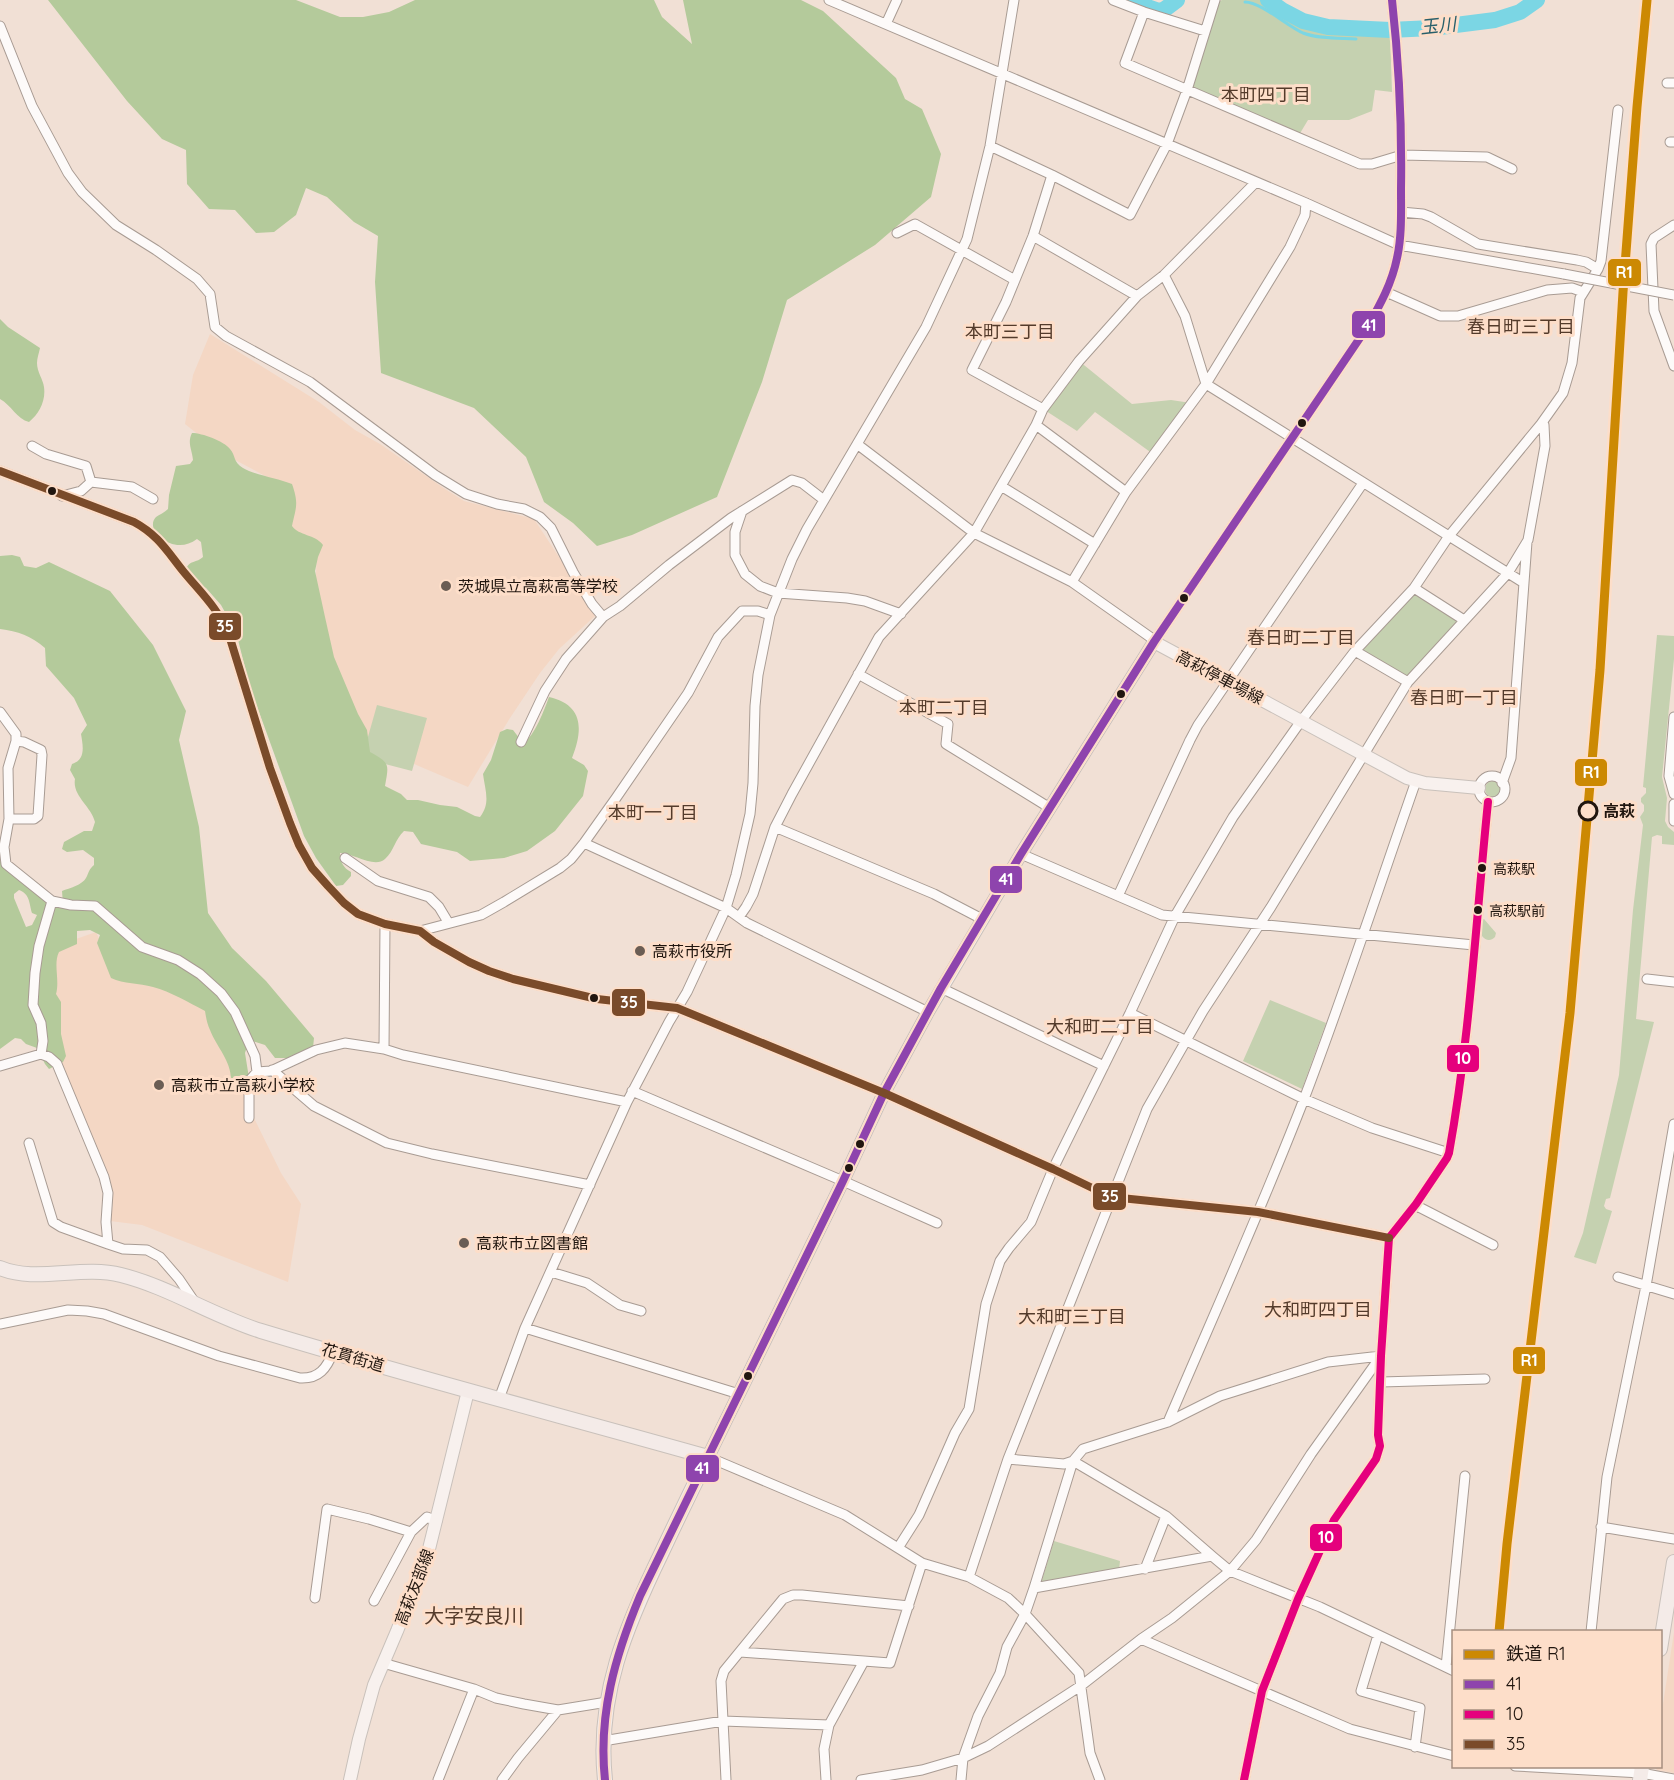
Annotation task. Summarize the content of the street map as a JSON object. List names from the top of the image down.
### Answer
{
  "streets": {
    "highway": ["花貫街道"],
    "main road": ["高萩停車場線", "高萩友部線"]
  },
  "crossings": [
    ["花貫街道", "高萩友部線"]
  ],
  "districts": [
    "本町四丁目",
    "春日町三丁目",
    "本町三丁目",
    "春日町二丁目",
    "春日町一丁目",
    "本町二丁目",
    "本町一丁目",
    "大和町二丁目",
    "大和町四丁目",
    "大和町三丁目",
    "大字安良川"
  ],
  "water": ["玉川"],
  "places": [
    "茨城県立高萩高等学校",
    "高萩",
    "高萩駅",
    "高萩駅前",
    "高萩市役所",
    "高萩市立高萩小学校",
    "高萩市立図書館"
  ],
  "lines": [
    "rail line R1",
    "transit line 41",
    "transit line 35",
    "transit line 10"
  ],
  "legend": [
    "鉄道 R1",
    "41",
    "10",
    "35"
  ]
}
